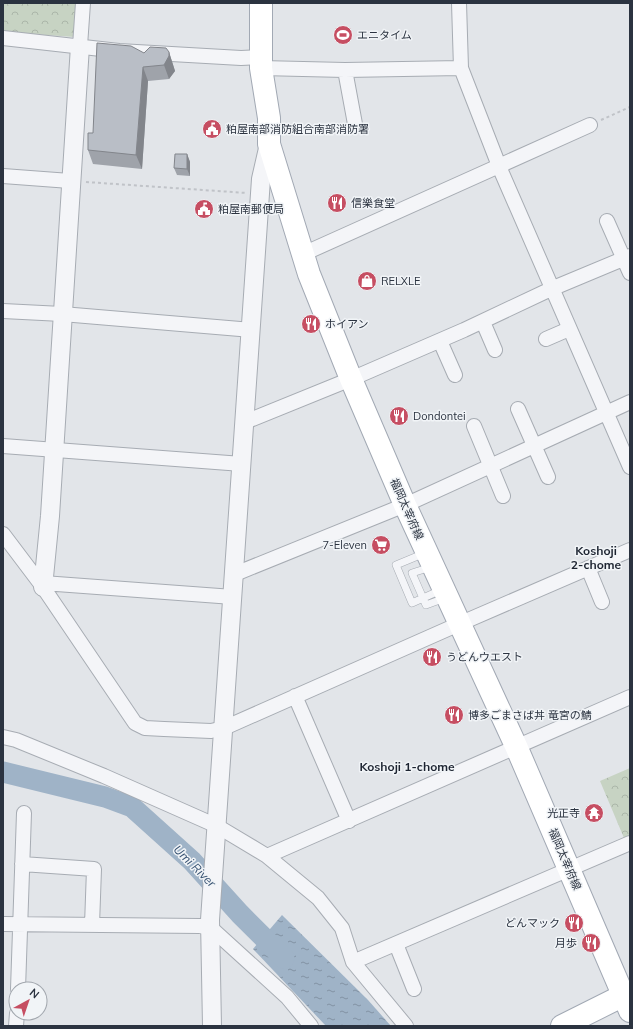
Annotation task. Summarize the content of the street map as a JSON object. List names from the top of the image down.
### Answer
{
  "streets": {
    "main road": ["福岡太宰府線"]
  },
  "districts": ["Koshoji 2-chome", "Koshoji 1-chome"],
  "water": ["Umi River"],
  "places": {
    "sports": ["エニタイム"],
    "public building": ["粕屋南部消防組合南部消防署", "粕屋南郵便局"],
    "restaurant": [
      "信樂食堂",
      "ホイアン",
      "Dondontei",
      "うどんウエスト",
      "博多ごまさば丼 竜宮の鯖",
      "どんマック",
      "月歩"
    ],
    "shop": ["RELXLE"],
    "supermarket": ["7-Eleven"],
    "temple": ["光正寺"]
  },
  "north": "top right"
}
